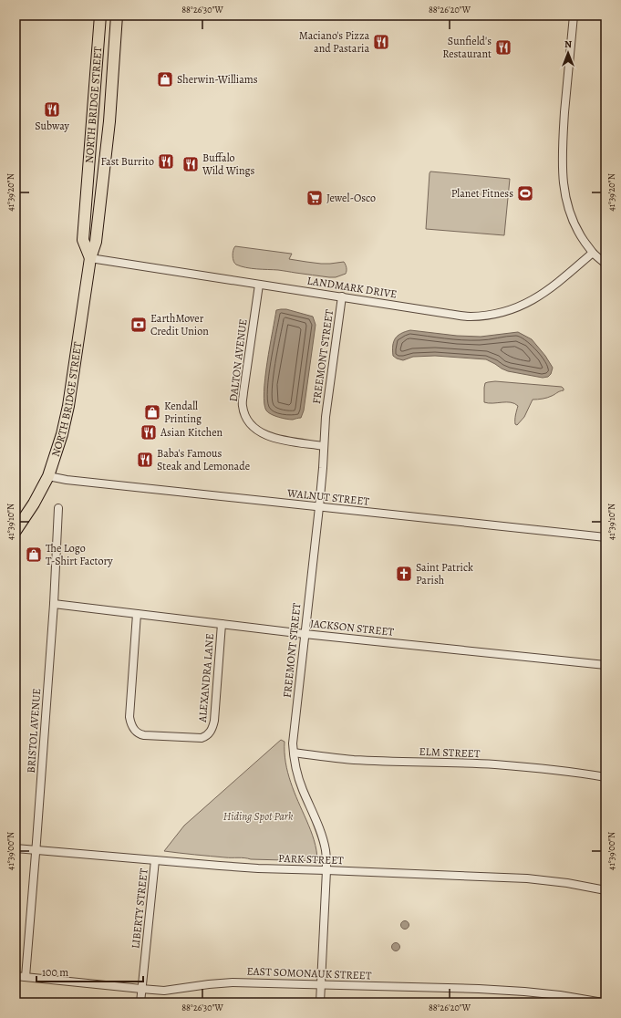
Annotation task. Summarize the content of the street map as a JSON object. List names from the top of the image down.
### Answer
{
  "streets": {
    "highway": ["NORTH BRIDGE STREET"],
    "street": [
      "LANDMARK DRIVE",
      "FREEMONT STREET",
      "DALTON AVENUE",
      "WALNUT STREET",
      "JACKSON STREET",
      "ALEXANDRA LANE",
      "BRISTOL AVENUE",
      "ELM STREET",
      "PARK STREET",
      "LIBERTY STREET",
      "EAST SOMONAUK STREET"
    ]
  },
  "crossings": [
    ["NORTH BRIDGE STREET", "LANDMARK DRIVE"],
    ["NORTH BRIDGE STREET", "WALNUT STREET"],
    ["LANDMARK DRIVE", "FREEMONT STREET"],
    ["LANDMARK DRIVE", "DALTON AVENUE"],
    ["FREEMONT STREET", "DALTON AVENUE"],
    ["FREEMONT STREET", "WALNUT STREET"],
    ["FREEMONT STREET", "JACKSON STREET"],
    ["FREEMONT STREET", "ELM STREET"],
    ["FREEMONT STREET", "PARK STREET"],
    ["FREEMONT STREET", "EAST SOMONAUK STREET"],
    ["JACKSON STREET", "ALEXANDRA LANE"],
    ["JACKSON STREET", "BRISTOL AVENUE"],
    ["BRISTOL AVENUE", "PARK STREET"],
    ["BRISTOL AVENUE", "EAST SOMONAUK STREET"],
    ["PARK STREET", "LIBERTY STREET"],
    ["LIBERTY STREET", "EAST SOMONAUK STREET"]
  ],
  "parks": ["Hiding Spot Park"],
  "places": {
    "restaurant": [
      "Maciano's Pizza and Pastaria",
      "Sunfield's Restaurant",
      "Subway",
      "Fast Burrito",
      "Buffalo Wild Wings",
      "Asian Kitchen",
      "Baba's Famous Steak and Lemonade"
    ],
    "shop": ["Sherwin-Williams", "Kendall Printing", "The Logo T-Shirt Factory"],
    "sports": ["Planet Fitness"],
    "supermarket": ["Jewel-Osco"],
    "bank": ["EarthMover Credit Union"],
    "church": ["Saint Patrick Parish"]
  },
  "scale_bar": "100 m",
  "north": "top",
  "coordinates": [
    "88°26'30\"W",
    "88°26'20\"W",
    "41°39'20\"N",
    "41°39'10\"N",
    "41°39'00\"N"
  ]
}
